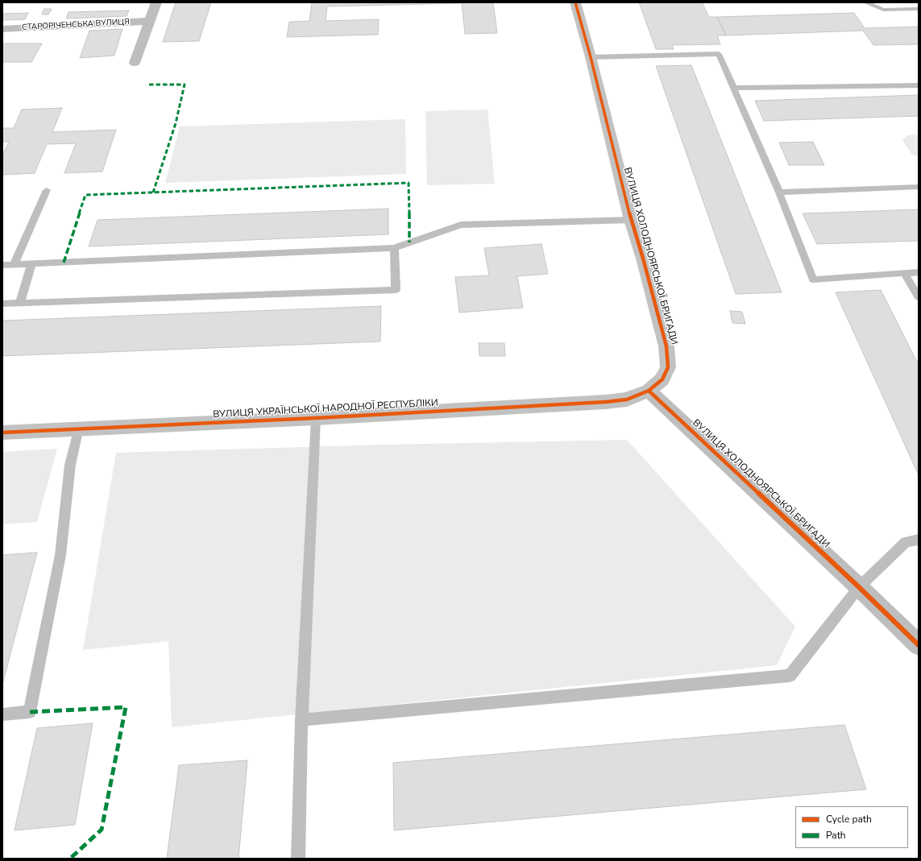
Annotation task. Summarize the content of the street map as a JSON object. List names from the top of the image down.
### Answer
{
  "streets": {
    "street": ["СТАРОРІЧЕНСЬКА ВУЛИЦЯ", "ВУЛИЦЯ ХОЛОДНОЯРСЬКОЇ БРИГАДИ", "ВУЛИЦЯ УКРАЇНСЬКОЇ НАРОДНОЇ РЕСПУБЛІКИ"]
  },
  "crossings": [
    ["ВУЛИЦЯ ХОЛОДНОЯРСЬКОЇ БРИГАДИ", "ВУЛИЦЯ УКРАЇНСЬКОЇ НАРОДНОЇ РЕСПУБЛІКИ"]
  ],
  "legend": ["Cycle path", "Path"]
}
